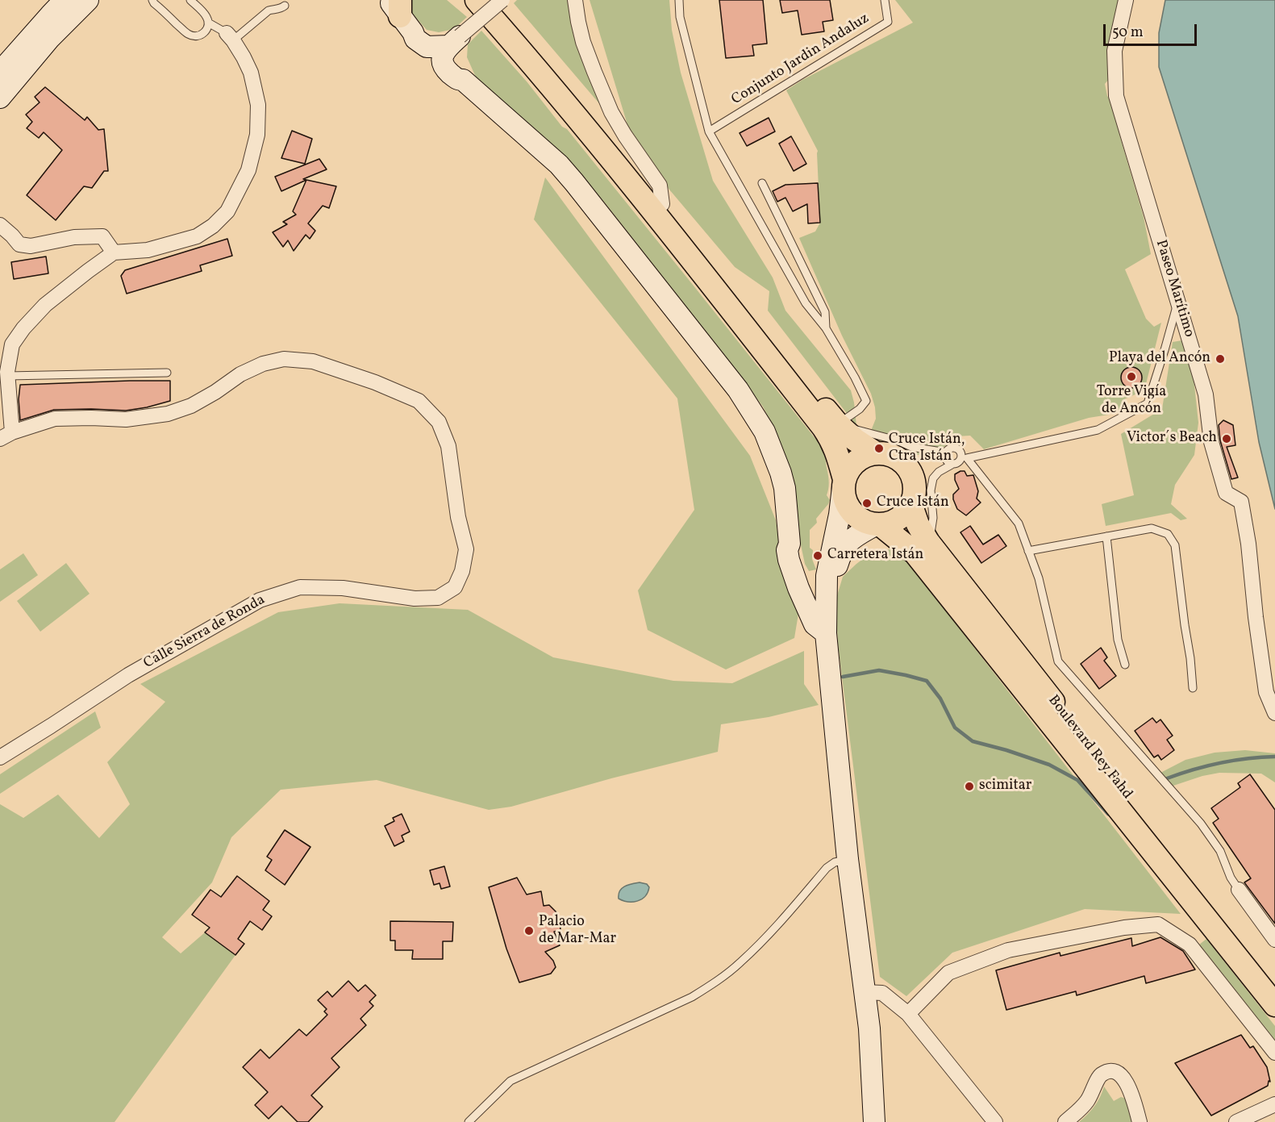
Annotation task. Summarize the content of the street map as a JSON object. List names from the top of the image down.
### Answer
{
  "streets": {
    "main road": ["Boulevard Rey Fahd"],
    "street": ["Paseo Marítimo", "Calle Sierra de Ronda"],
    "lane": ["Conjunto Jardin Andaluz"]
  },
  "places": [
    "Playa del Ancón",
    "Torre Vigía de Ancón",
    "Victor´s Beach",
    "Cruce Istán, Ctra Istán",
    "Cruce Istán",
    "Carretera Istán",
    "scimitar",
    "Palacio de Mar-Mar"
  ],
  "scale_bar": "50 m"
}
